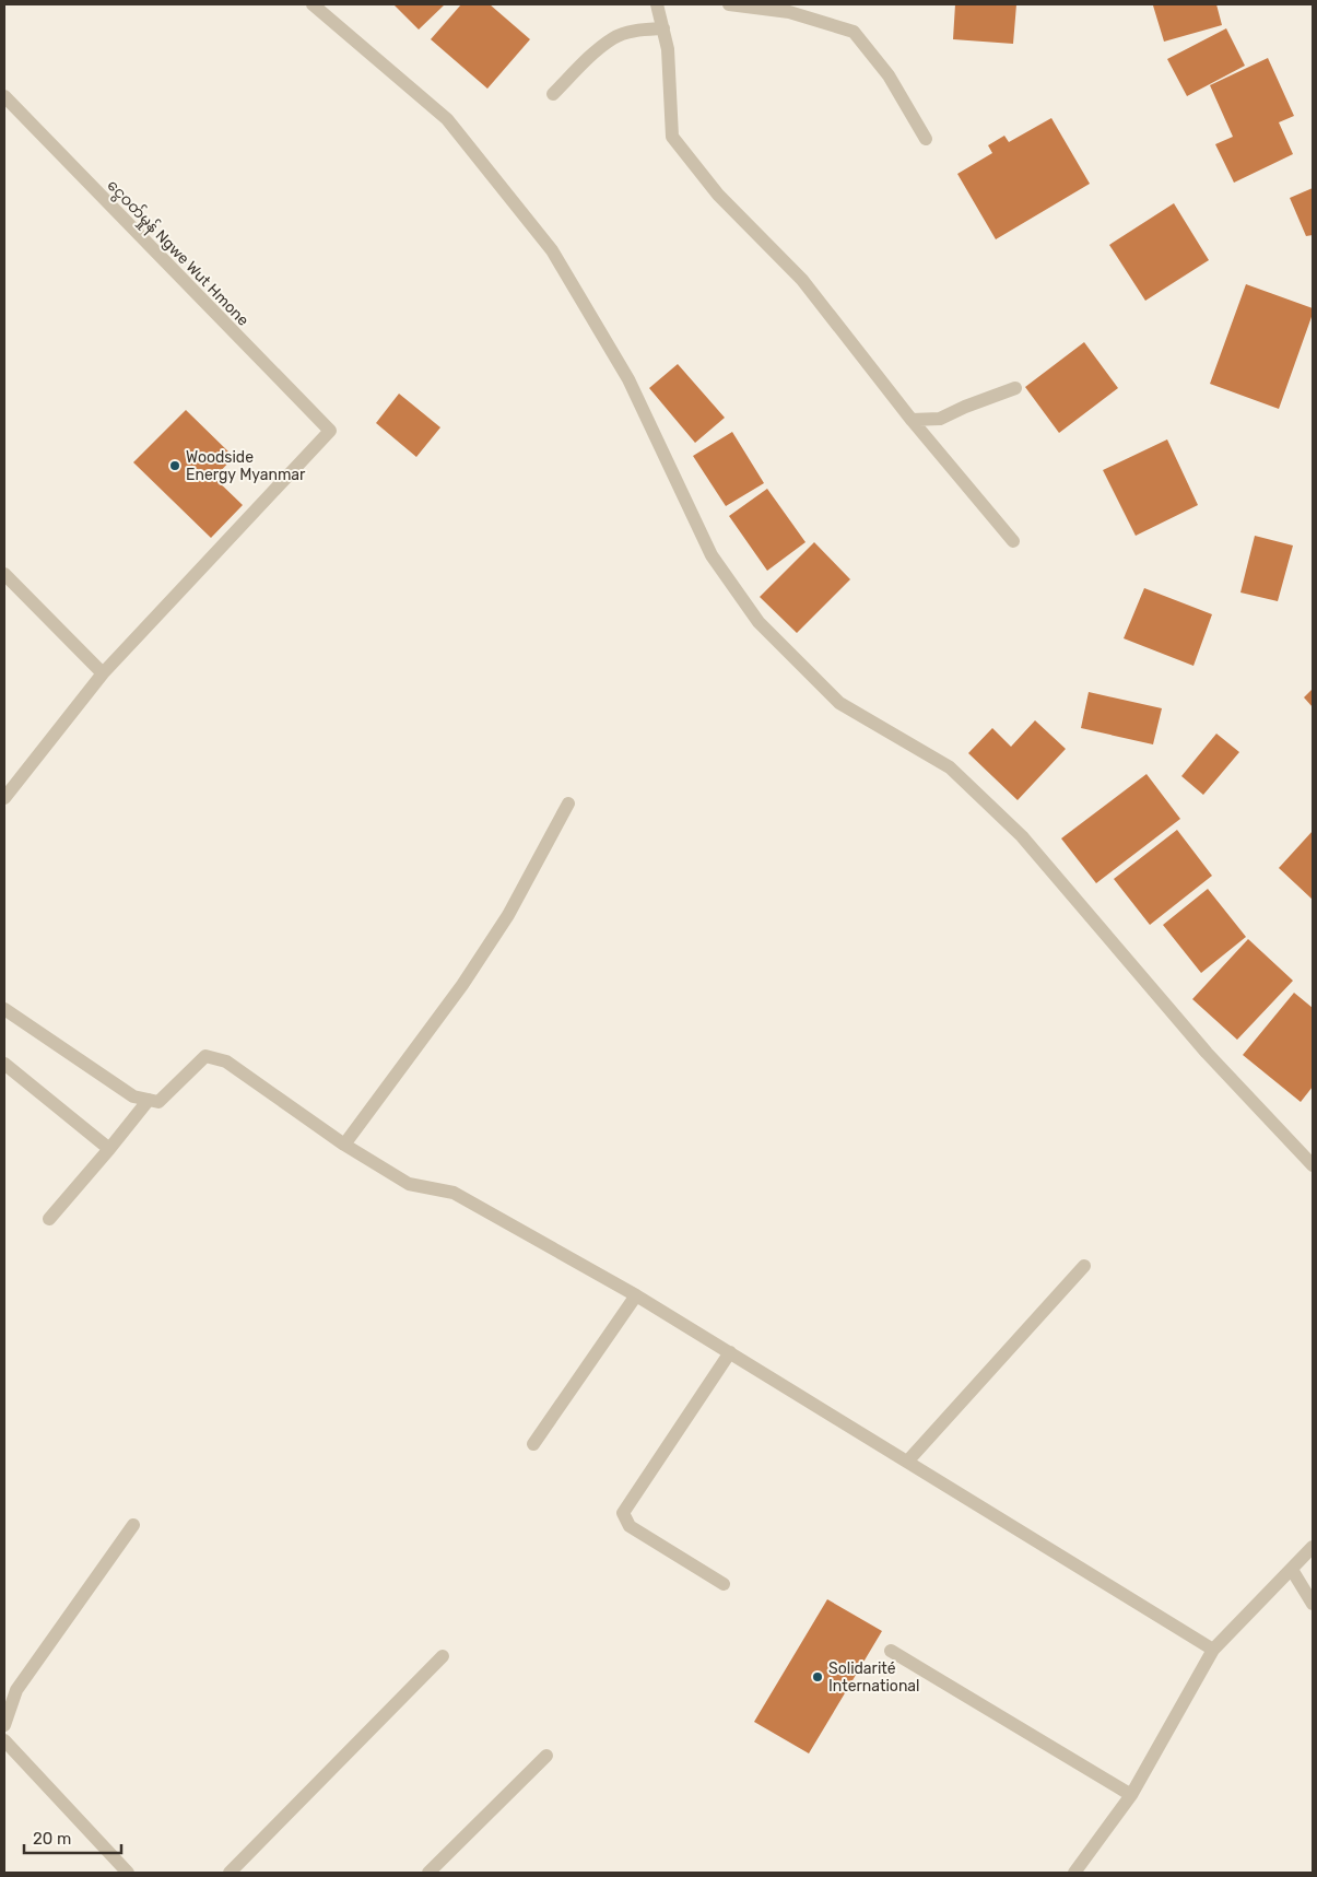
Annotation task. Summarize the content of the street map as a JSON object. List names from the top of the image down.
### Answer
{
  "streets": {
    "street": ["ငွေဝတ်မှုန် Ngwe Wut Hmone"]
  },
  "places": ["Woodside Energy Myanmar", "Solidarité International"],
  "scale_bar": "20 m"
}
